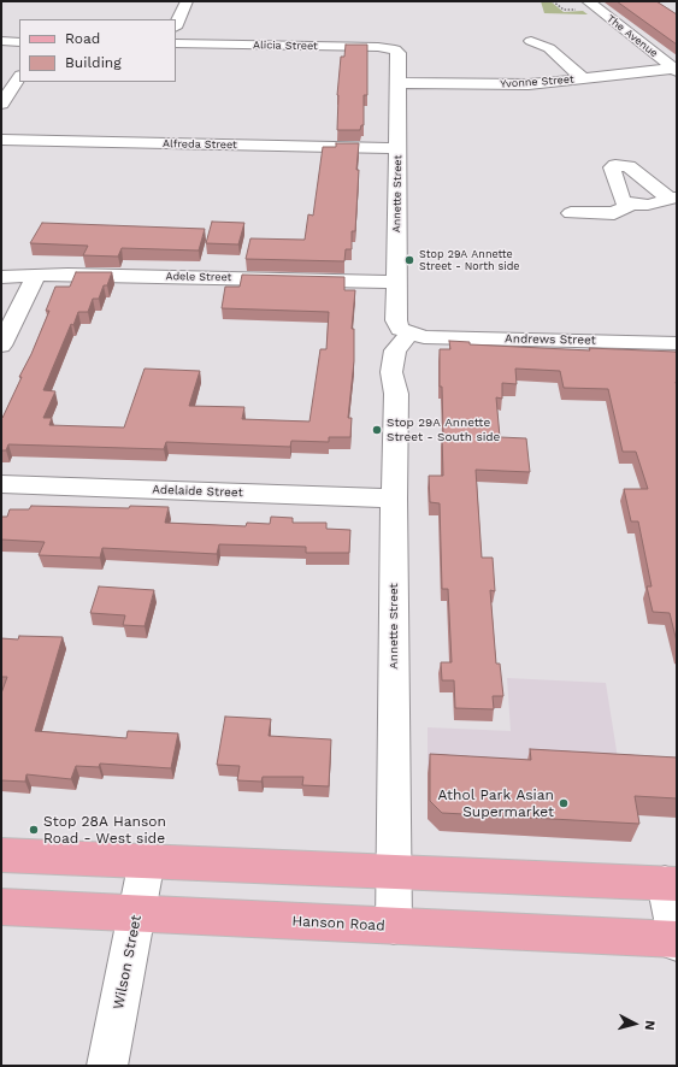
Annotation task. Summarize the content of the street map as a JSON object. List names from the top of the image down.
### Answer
{
  "streets": {
    "main road": ["Hanson Road"],
    "street": [
      "The Avenue",
      "Alicia Street",
      "Yvonne Street",
      "Alfreda Street",
      "Annette Street",
      "Adele Street",
      "Andrews Street",
      "Adelaide Street",
      "Wilson Street"
    ]
  },
  "crossings": [
    ["The Avenue", "Yvonne Street"],
    ["Alicia Street", "Annette Street"],
    ["Yvonne Street", "Annette Street"],
    ["Alfreda Street", "Annette Street"],
    ["Annette Street", "Adele Street"],
    ["Annette Street", "Andrews Street"],
    ["Annette Street", "Adelaide Street"],
    ["Annette Street", "Hanson Road"],
    ["Hanson Road", "Wilson Street"]
  ],
  "places": [
    "Stop 29A Annette Street - North side",
    "Stop 29A Annette Street - South side",
    "Athol Park Asian Supermarket",
    "Stop 28A Hanson Road - West side"
  ],
  "legend": ["Road", "Building"],
  "north": "right"
}
